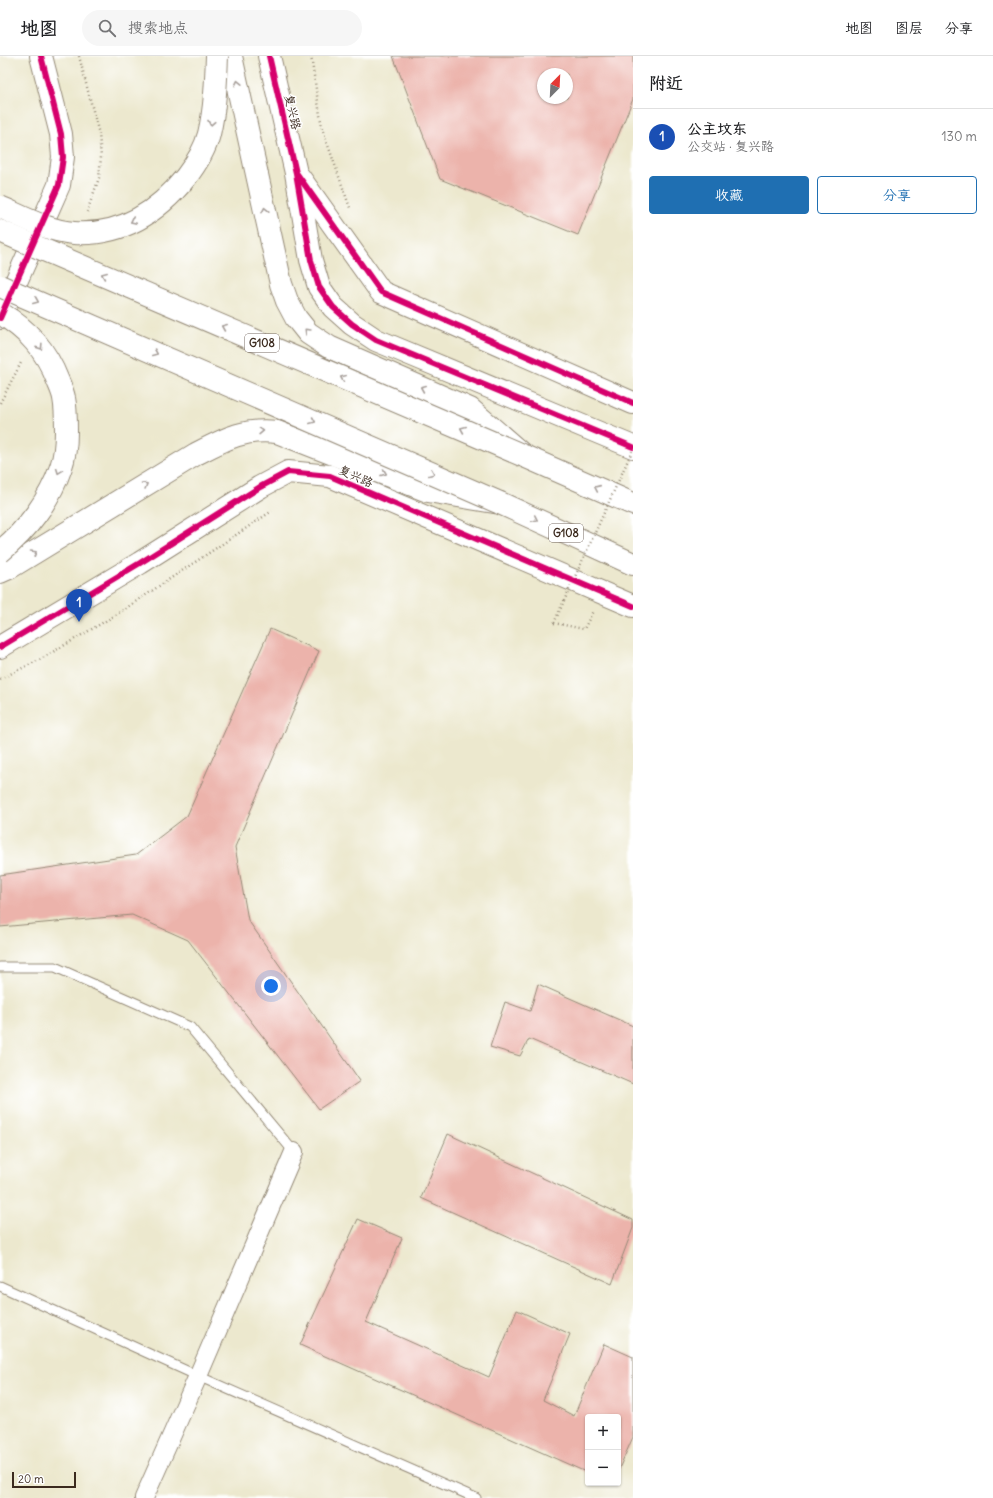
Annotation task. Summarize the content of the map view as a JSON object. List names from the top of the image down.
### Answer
{
  "streets": {
    "main road": ["复兴路", "G108"]
  },
  "scale_bar": "20 m",
  "north": "top right",
  "page": {
    "header": "地图",
    "search": "搜索地点",
    "nav": ["地图", "图层", "分享"],
    "heading": "附近",
    "list": [
      {
        "mark": "1",
        "name": "公主坟东",
        "note": "公交站 · 复兴路",
        "value": "130 m"
      }
    ],
    "buttons": ["收藏", "分享"],
    "pins": "1",
    "map_buttons": ["+", "−"],
    "scale": "20 m"
  }
}
